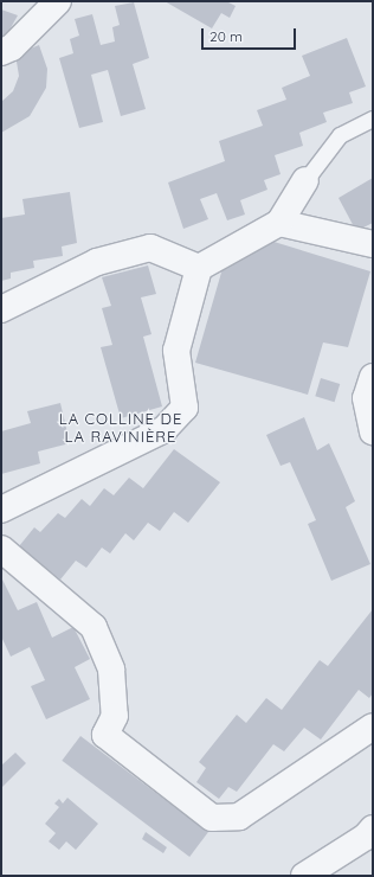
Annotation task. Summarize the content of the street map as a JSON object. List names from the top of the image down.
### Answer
{
  "districts": ["LA COLLINE DE LA RAVINIÈRE"],
  "scale_bar": "20 m"
}
